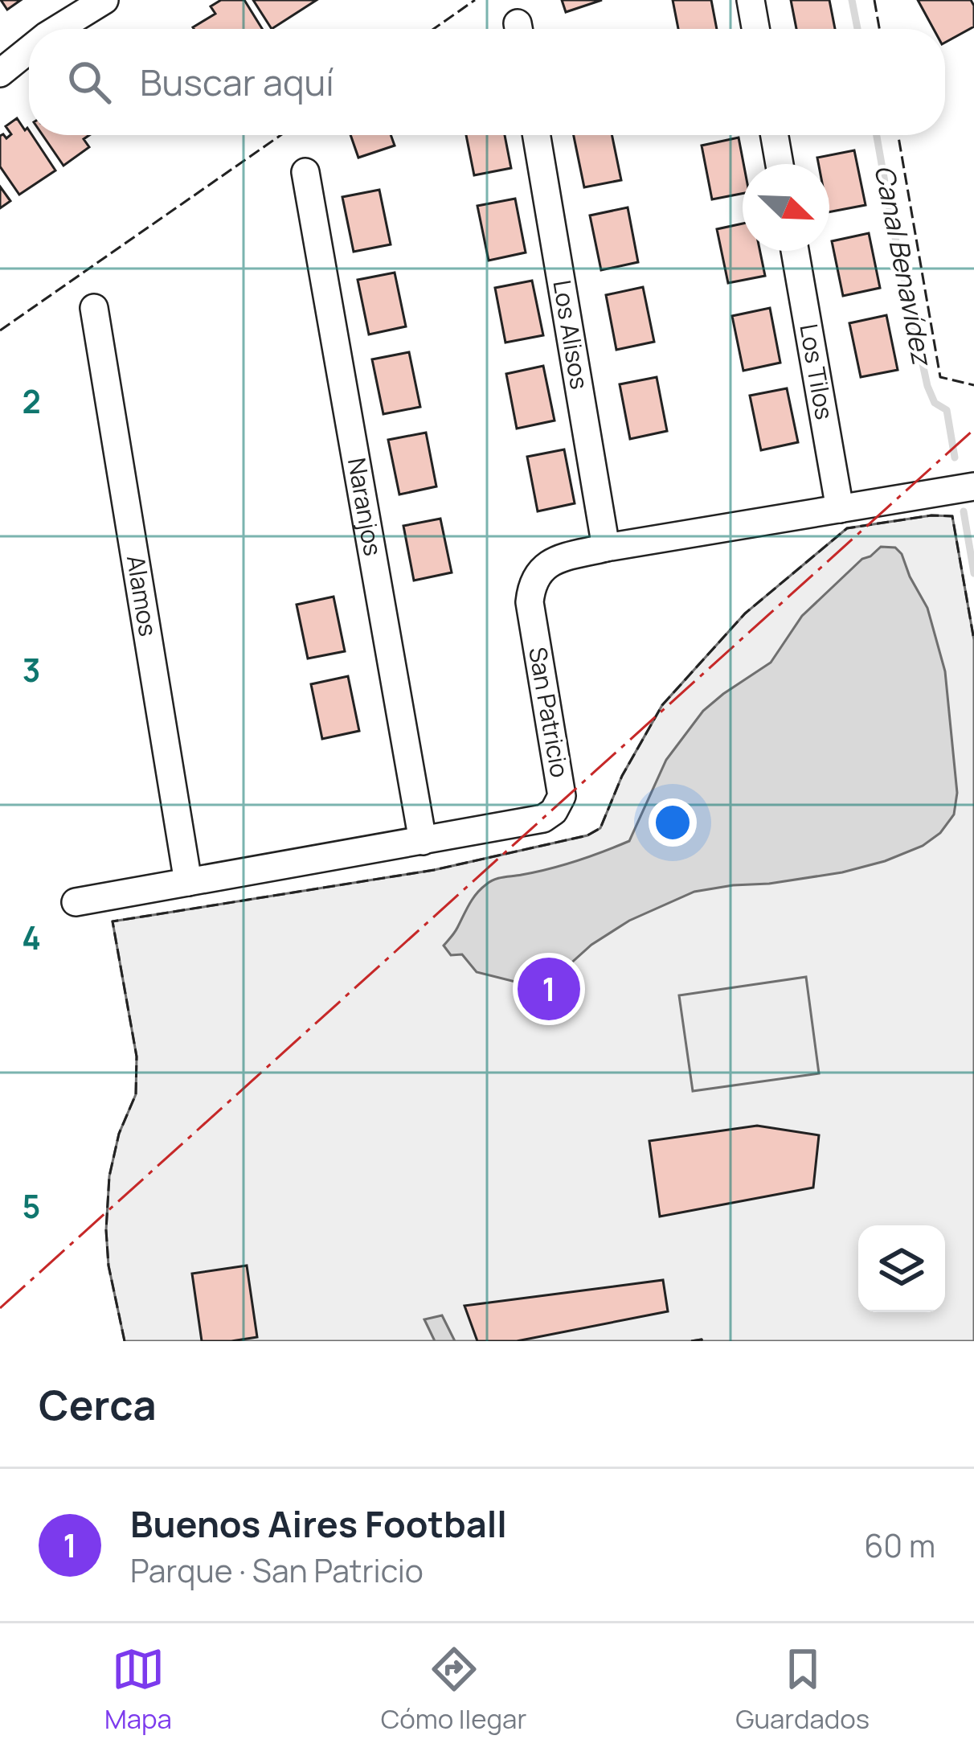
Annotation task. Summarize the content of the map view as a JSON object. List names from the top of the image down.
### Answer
{
  "streets": {
    "street": [
      "Los Alisos",
      "Los Tilos",
      "Naranjos",
      "Alamos",
      "San Patricio"
    ]
  },
  "crossings": [
    ["Los Alisos", "San Patricio"],
    ["Los Tilos", "San Patricio"],
    ["Naranjos", "San Patricio"],
    ["Alamos", "San Patricio"]
  ],
  "water": ["Canal Benavídez"],
  "north": "bottom right",
  "page": {
    "search": "Buscar aquí",
    "pins": "1",
    "heading": "Cerca",
    "list": [
      {
        "mark": "1",
        "name": "Buenos Aires Football",
        "note": "Parque · San Patricio",
        "value": "60 m"
      }
    ],
    "nav": ["Mapa", "Cómo llegar", "Guardados"]
  },
  "grid": {
    "rows": [
      "2",
      "3",
      "4",
      "5"
    ]
  }
}
